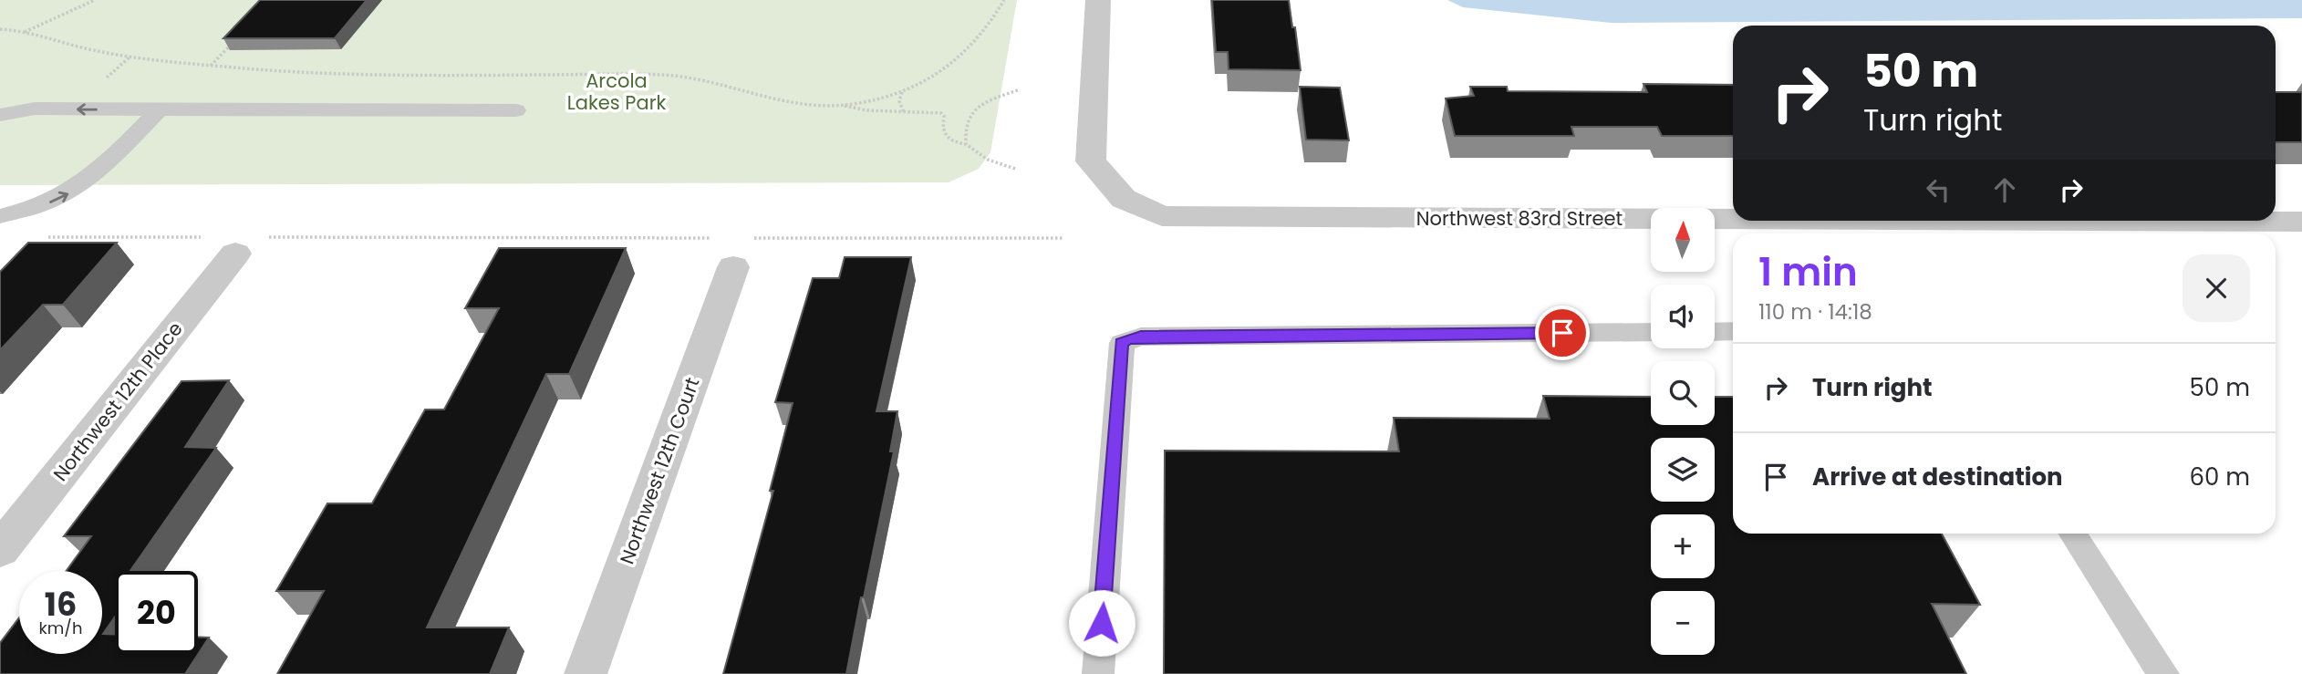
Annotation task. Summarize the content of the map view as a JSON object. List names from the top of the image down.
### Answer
{
  "streets": {
    "street": ["Northwest 83rd Street", "Northwest 12th Place", "Northwest 12th Court"]
  },
  "parks": ["Arcola Lakes Park"],
  "north": "top",
  "page": {
    "turn": ["50 m", "Turn right"],
    "map_buttons": ["+", "−"],
    "heading": ["1 min", "110 m · 14:18"],
    "list": [
      {
        "name": "Turn right",
        "value": "50 m"
      },
      {
        "name": "Arrive at destination",
        "value": "60 m"
      }
    ],
    "speed": "16 km/h",
    "limit": "20"
  }
}
